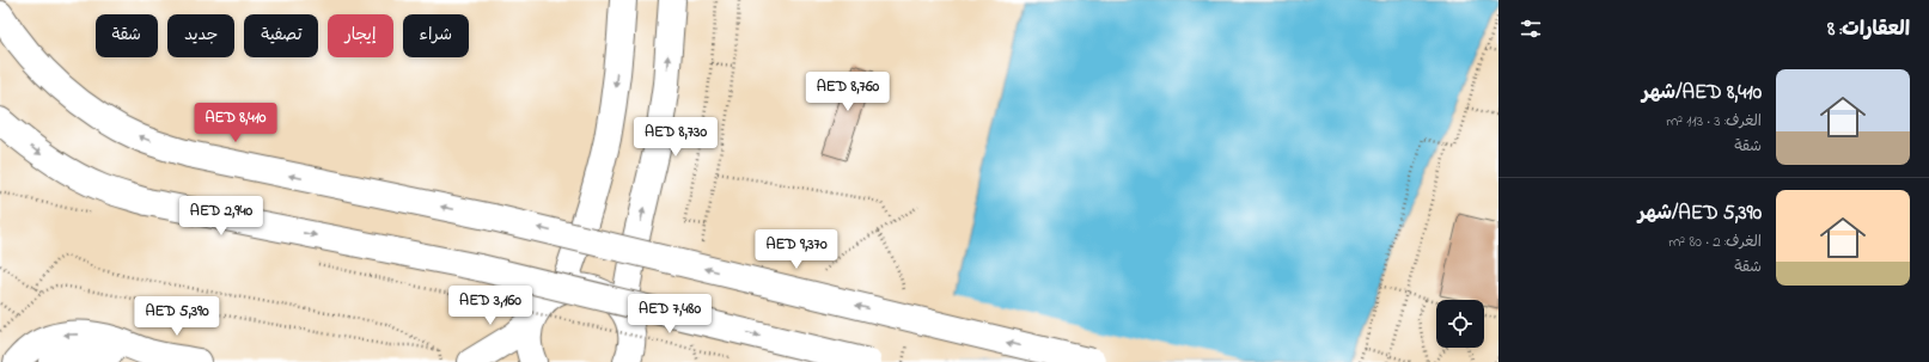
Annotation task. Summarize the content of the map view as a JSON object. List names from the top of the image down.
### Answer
{
  "page": {
    "heading": "العقارات: 8",
    "chip": [
      "شراء",
      "إيجار",
      "تصفية",
      "جديد",
      "شقة"
    ],
    "list": [
      {
        "name": "AED 8,410/شهر",
        "note": "الغرف: 3 · 113 m² · شقة"
      },
      {
        "name": "AED 5,390/شهر",
        "note": "الغرف: 2 · 80 m² · شقة"
      }
    ],
    "price": [
      "AED 8,760",
      "AED 8,410",
      "AED 8,730",
      "AED 2,940",
      "AED 9,370",
      "AED 3,160",
      "AED 7,480",
      "AED 5,390"
    ]
  }
}
